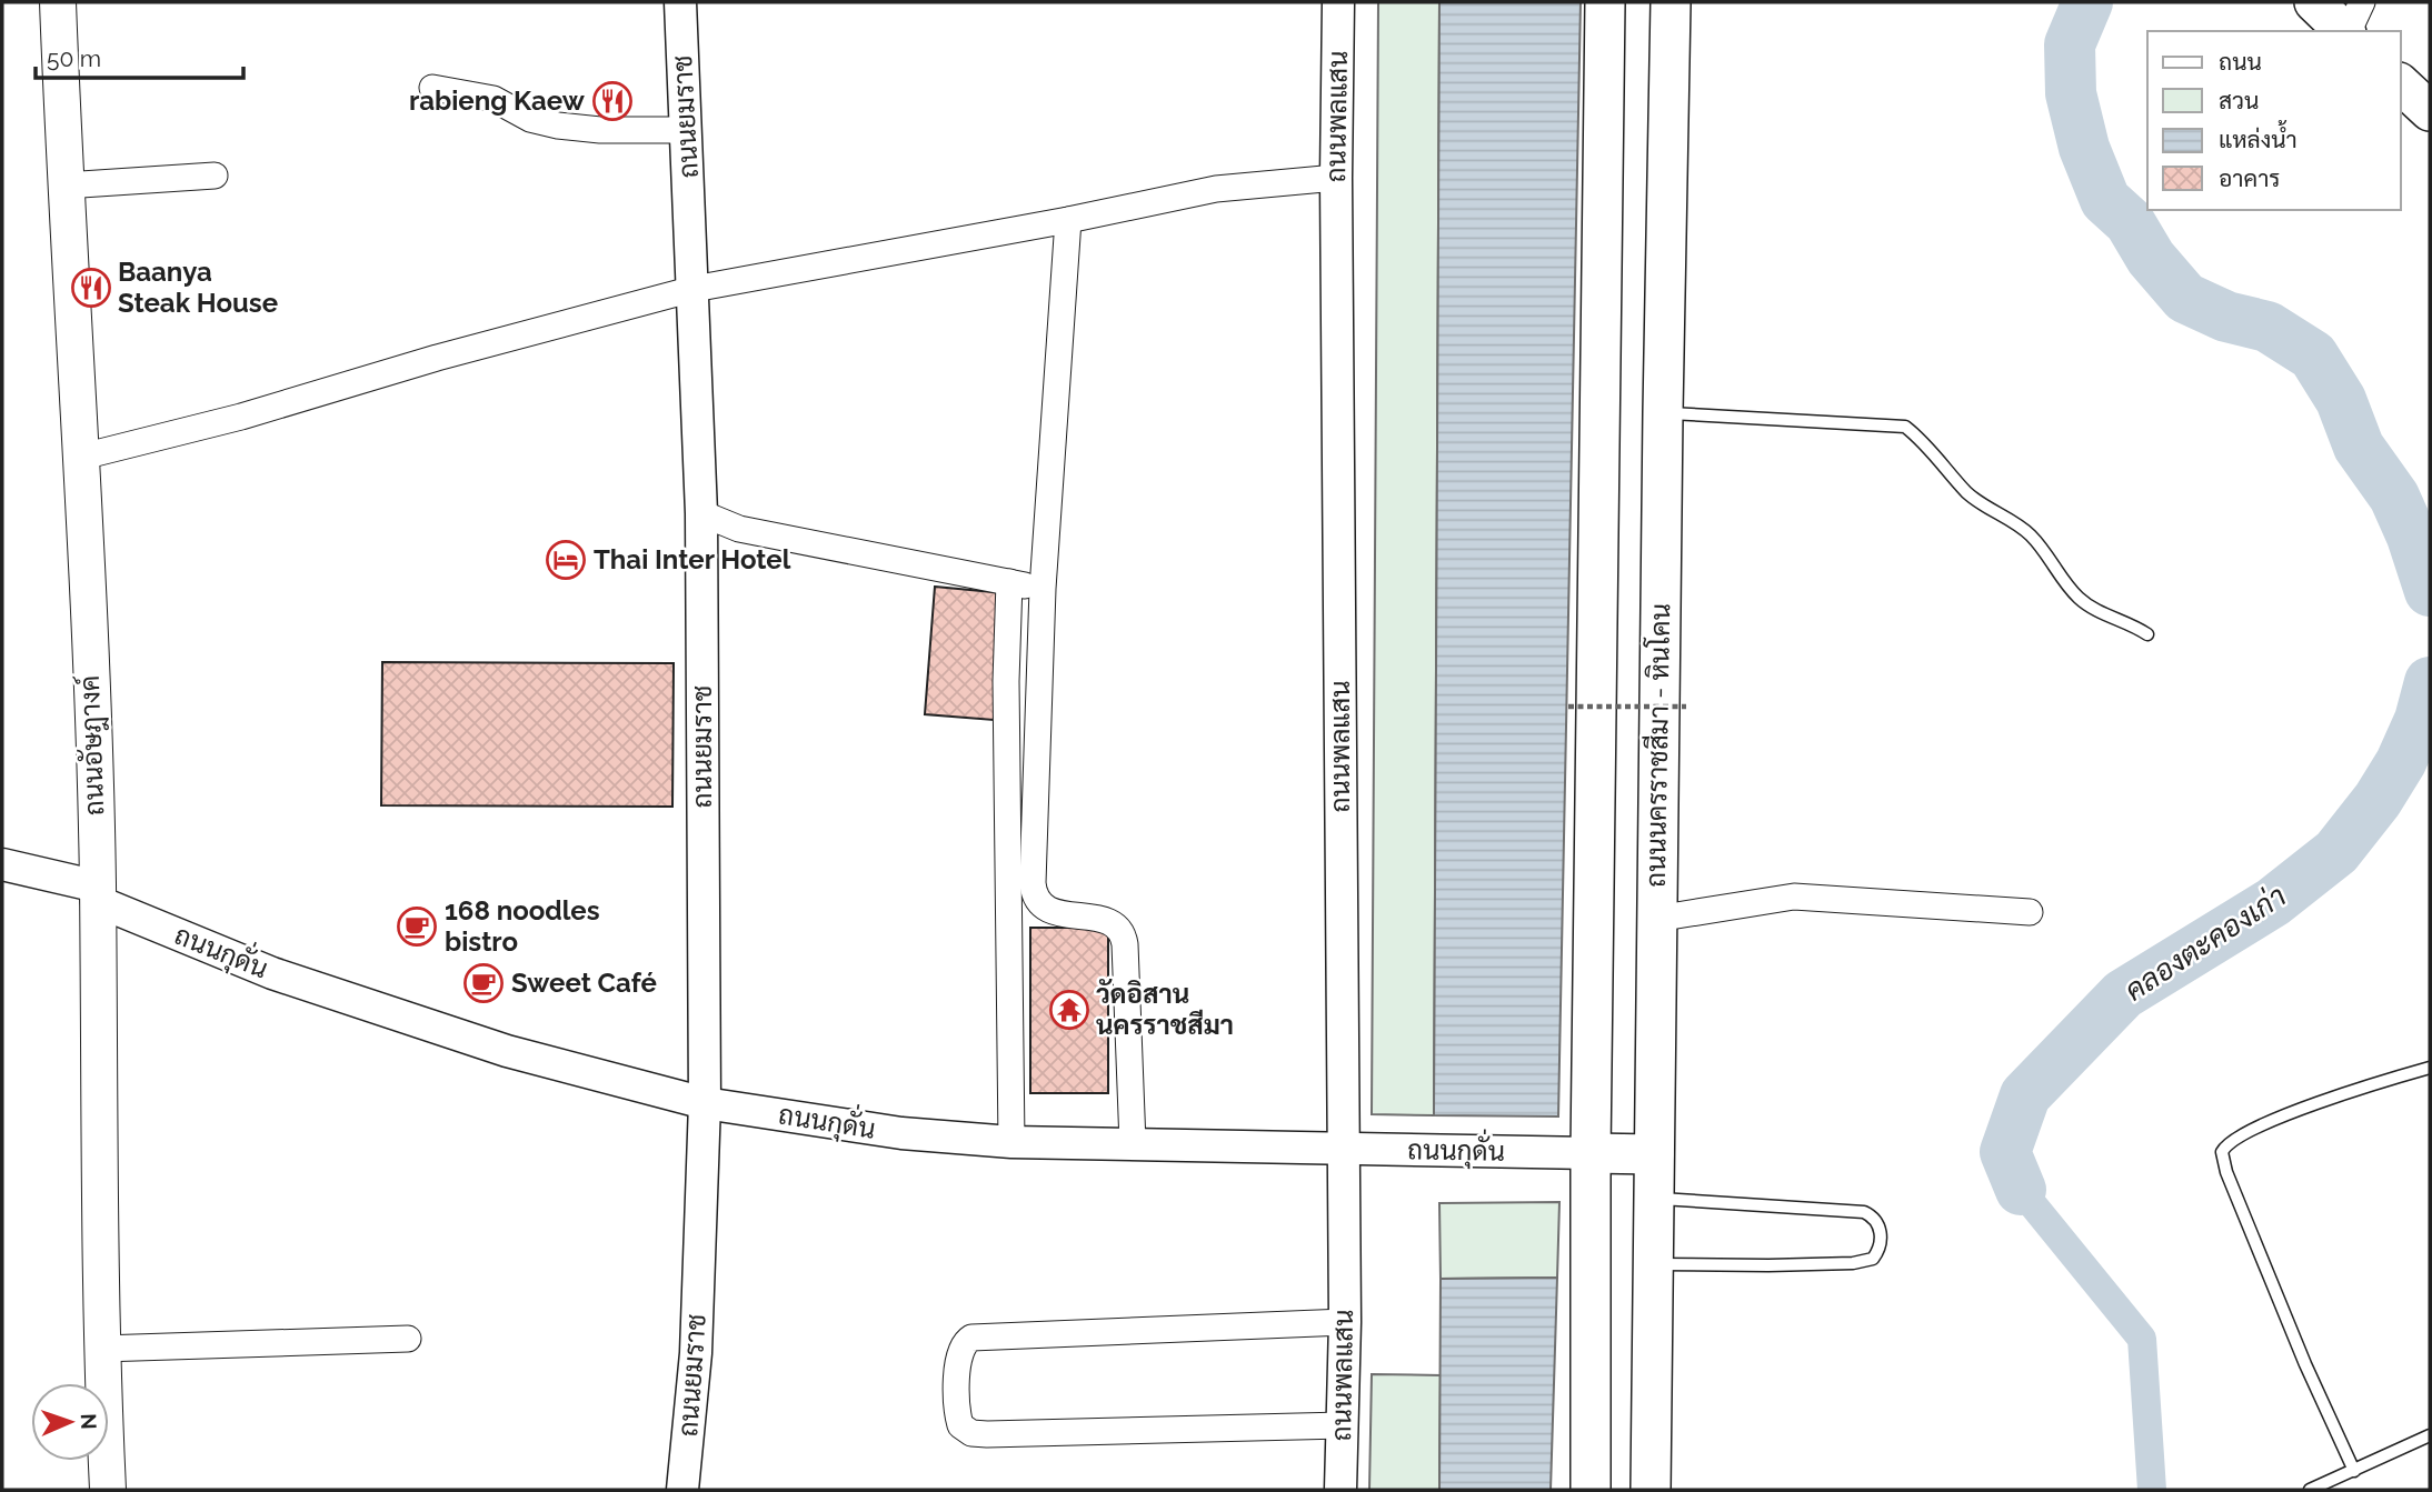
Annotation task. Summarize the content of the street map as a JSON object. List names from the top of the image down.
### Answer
{
  "streets": {
    "main road": ["ถนนอัษฎางค์", "ถนนนครราชสีมา - หินโคน"],
    "street": ["ถนนยมราช", "ถนนพลแสน", "ถนนกุดั่น"]
  },
  "crossings": [
    ["ถนนยมราช", "ถนนกุดั่น"],
    ["ถนนพลแสน", "ถนนกุดั่น"],
    ["ถนนอัษฎางค์", "ถนนกุดั่น"]
  ],
  "water": ["คลองตะคองเก่า"],
  "places": {
    "restaurant": ["rabieng Kaew", "Baanya Steak House"],
    "hotel": ["Thai Inter Hotel"],
    "cafe": ["168 noodles bistro", "Sweet Café"],
    "temple": ["วัดอิสาน นครราชสีมา"]
  },
  "legend": [
    "ถนน",
    "สวน",
    "แหล่งน้ำ",
    "อาคาร"
  ],
  "scale_bar": "50 m",
  "north": "right"
}
